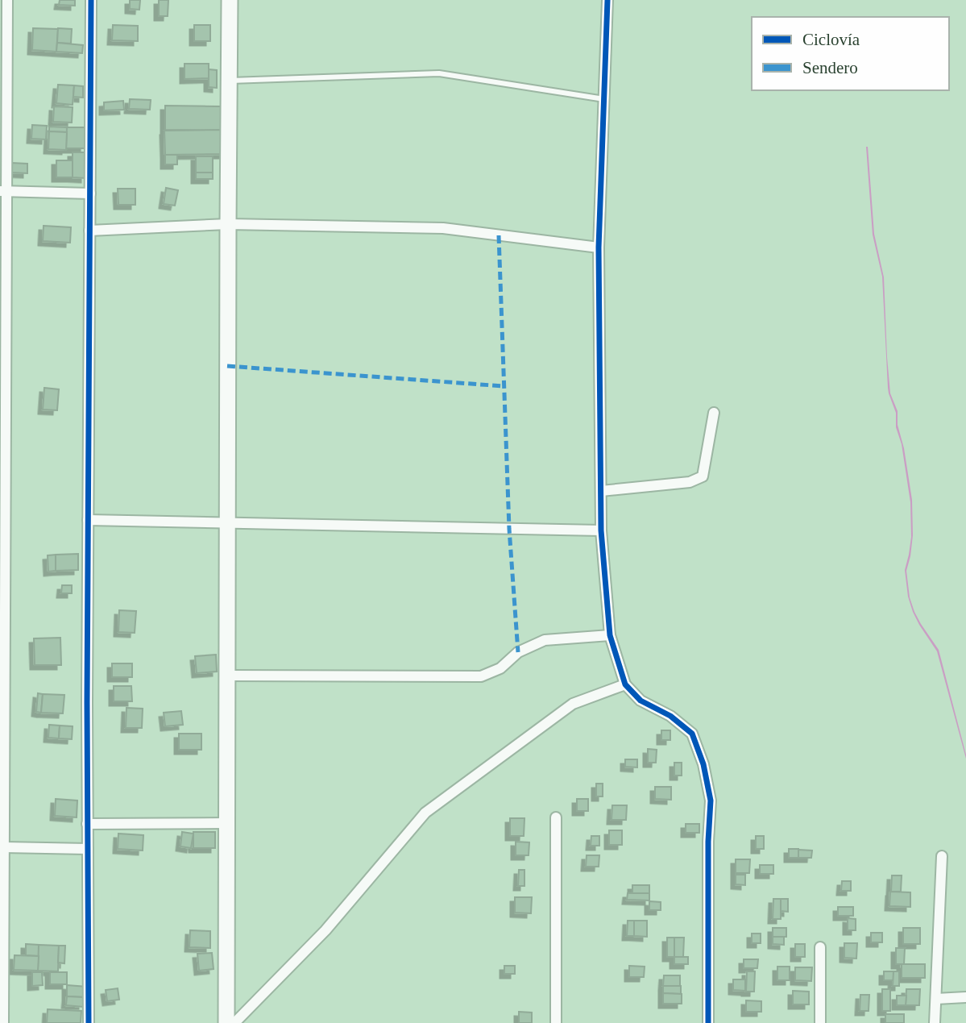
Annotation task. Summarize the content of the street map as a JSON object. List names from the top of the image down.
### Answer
{
  "legend": ["Ciclovía", "Sendero"]
}
